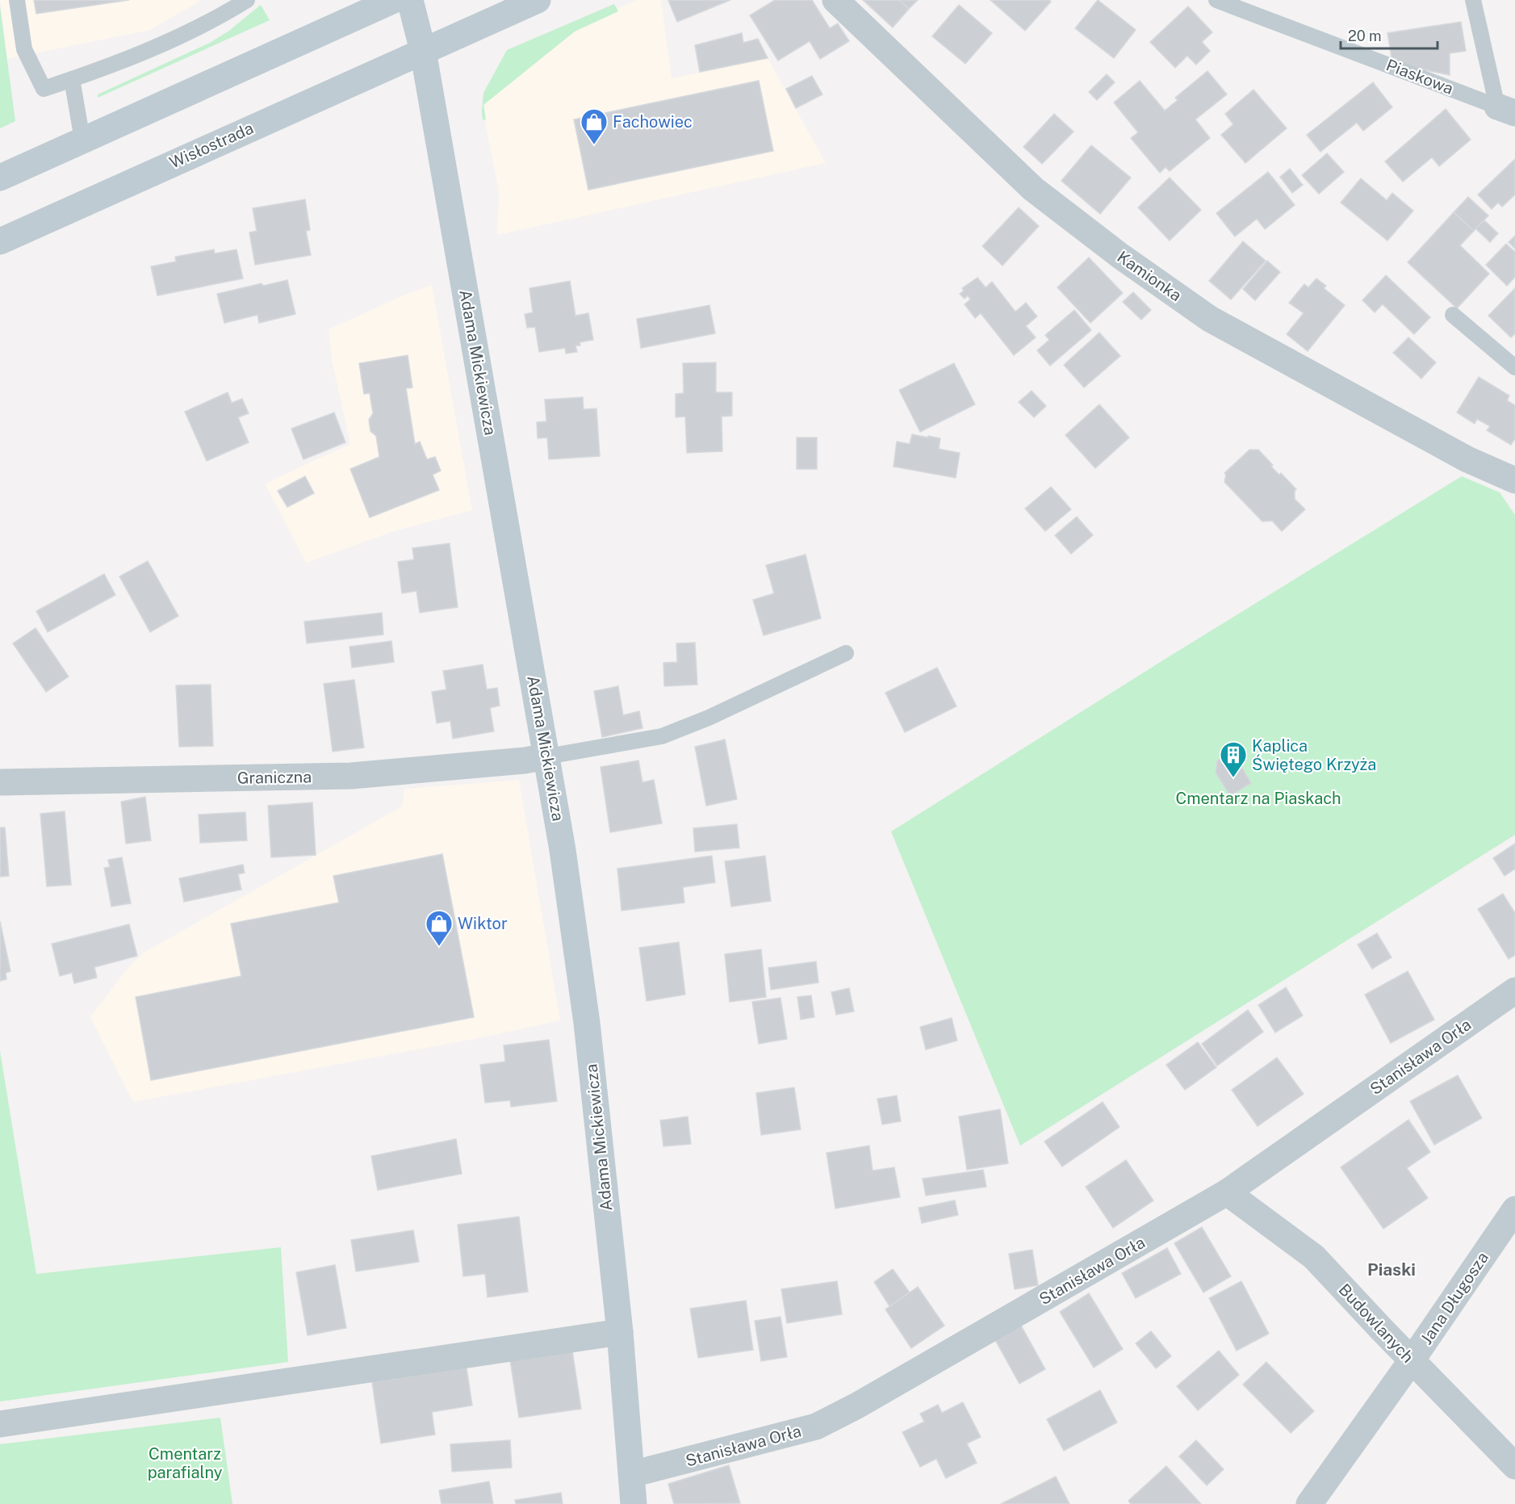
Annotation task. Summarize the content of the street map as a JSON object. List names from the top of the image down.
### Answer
{
  "streets": {
    "street": [
      "Wisłostrada",
      "Kamionka",
      "Adama Mickiewicza",
      "Graniczna",
      "Stanisława Orła",
      "Jana Długosza",
      "Budowlanych"
    ],
    "lane": ["Piaskowa"]
  },
  "crossings": [
    ["Wisłostrada", "Adama Mickiewicza"],
    ["Adama Mickiewicza", "Graniczna"],
    ["Adama Mickiewicza", "Stanisława Orła"],
    ["Stanisława Orła", "Budowlanych"],
    ["Jana Długosza", "Budowlanych"]
  ],
  "districts": ["Piaski"],
  "parks": ["Cmentarz na Piaskach", "Cmentarz parafialny"],
  "places": {
    "shop": ["Fachowiec", "Wiktor"],
    "building": ["Kaplica Świętego Krzyża"]
  },
  "scale_bar": "20 m"
}
